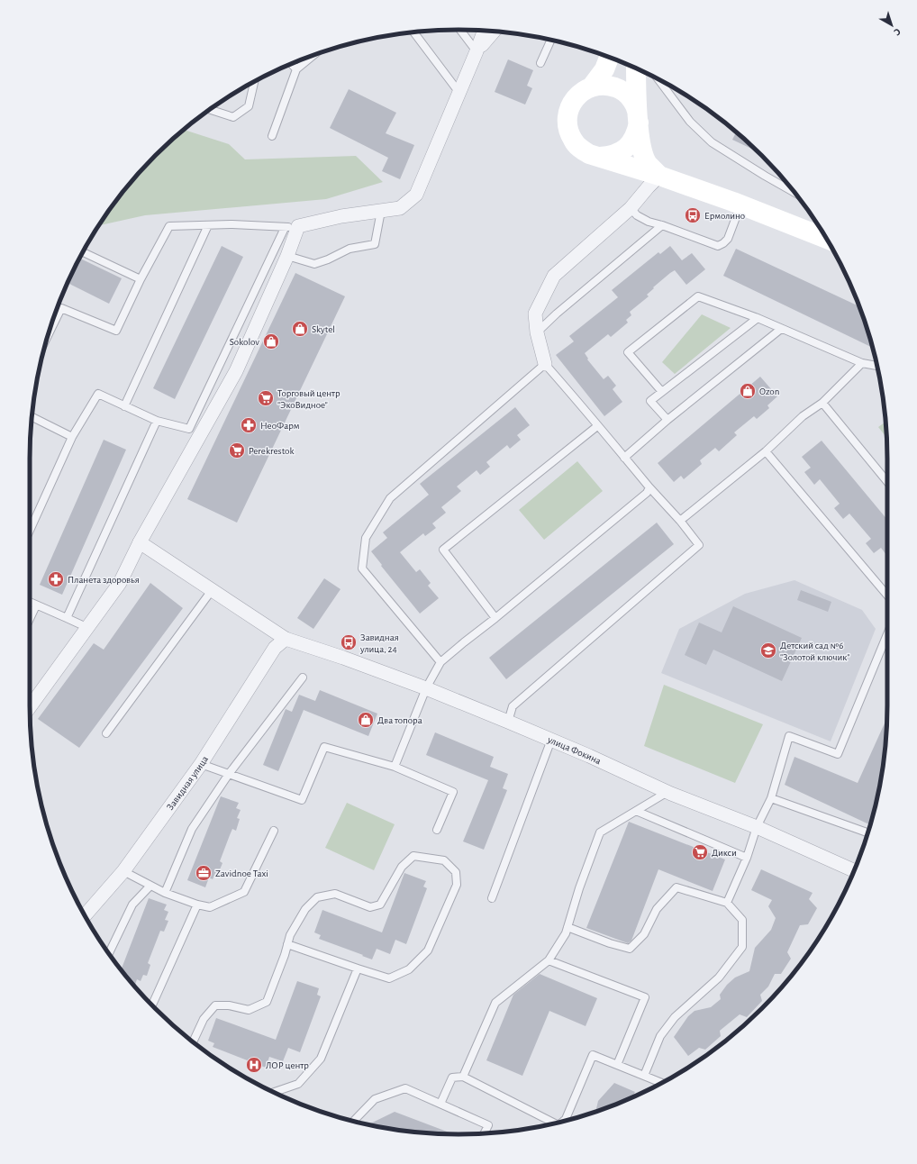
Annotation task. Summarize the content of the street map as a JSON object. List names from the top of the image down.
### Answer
{
  "streets": {
    "street": ["улица Фокина", "Завидная улица"]
  },
  "crossings": [
    ["улица Фокина", "Завидная улица"]
  ],
  "places": {
    "bus stop": ["Ермолино", "Завидная улица, 24"],
    "shop": [
      "Skytel",
      "Sokolov",
      "Ozon",
      "Два топора"
    ],
    "supermarket": ["Торговый центр \"ЭкоВидное\"", "Perekrestok", "Дикси"],
    "pharmacy": ["НеоФарм", "Планета здоровья"],
    "school or university": ["Детский сад №6 \"Золотой ключик\""],
    "office": ["Zavidnoe Taxi"],
    "hospital": ["ЛОР центр"]
  },
  "north": "bottom right"
}
